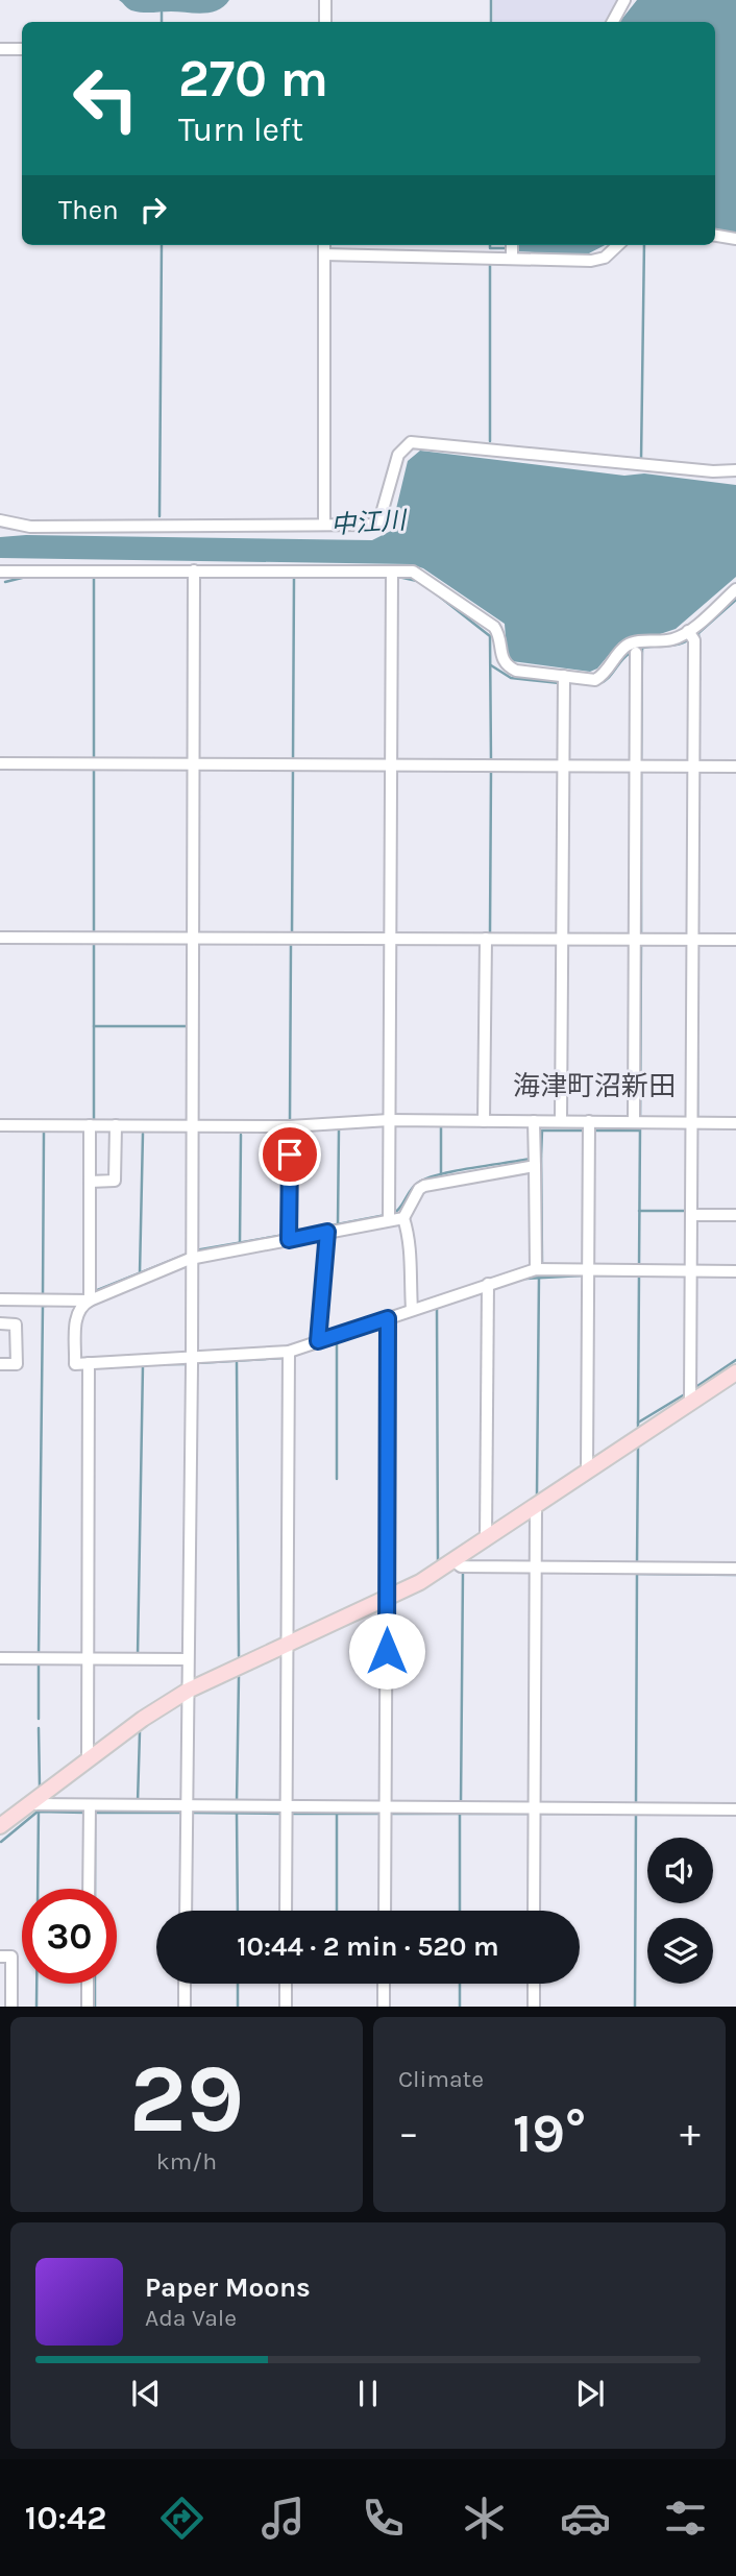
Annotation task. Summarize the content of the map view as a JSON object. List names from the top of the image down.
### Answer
{
  "districts": ["海津町沼新田"],
  "water": ["中江川"],
  "page": {
    "turn": ["270 m", "Turn left"],
    "then": "Then",
    "limit": "30",
    "trip": "10:44 · 2 min · 520 m",
    "tile": [
      ["29", "km/h"],
      "Climate"
    ],
    "heat": ["−", "19°", "+"],
    "song": ["Paper Moons", "Ada Vale"],
    "tabs": "10:42"
  }
}
